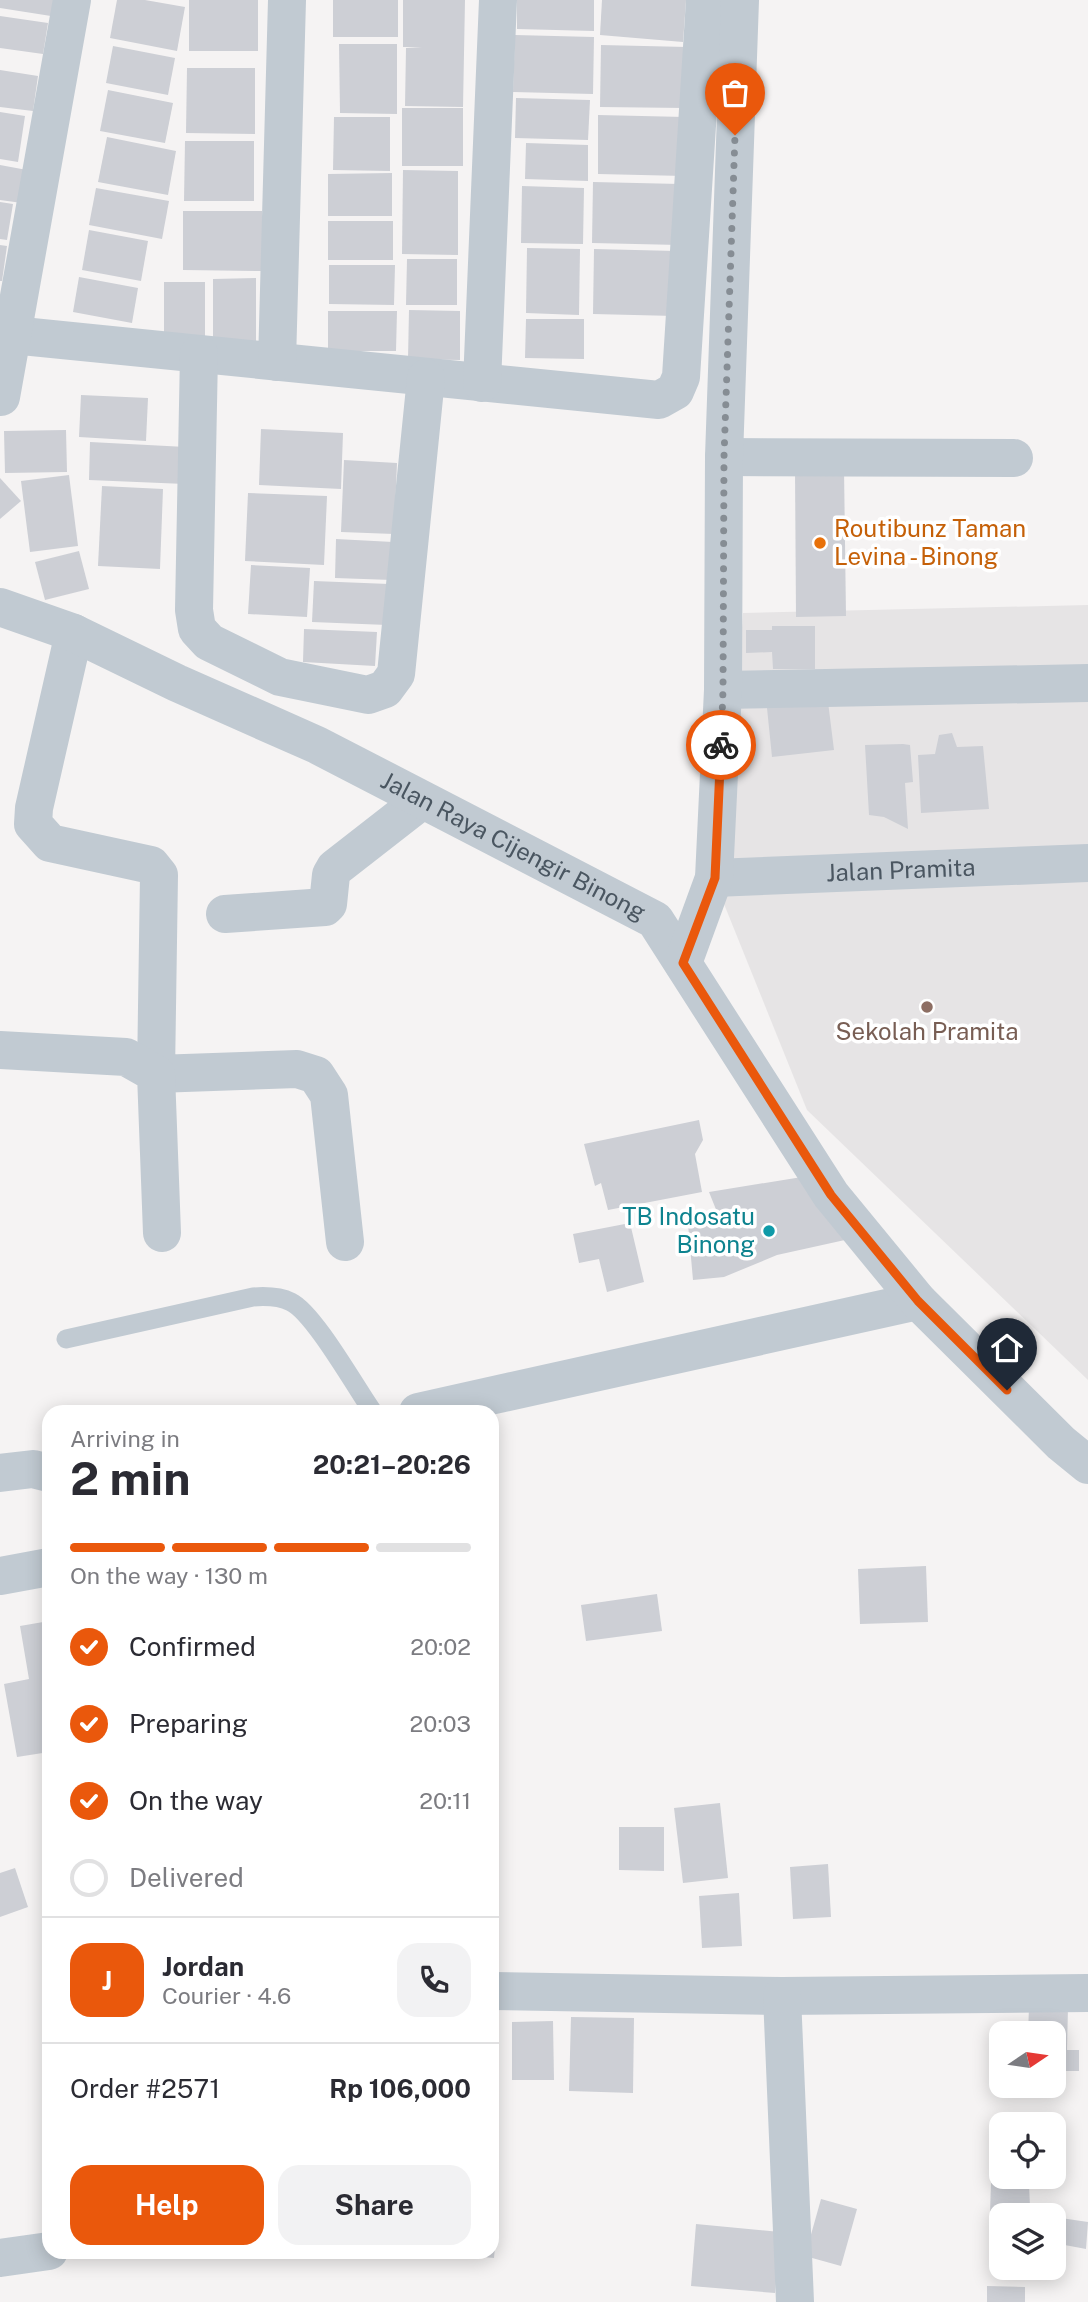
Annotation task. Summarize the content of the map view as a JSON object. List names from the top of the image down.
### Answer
{
  "streets": {
    "street": ["Jalan Raya Cijengir Binong", "Jalan Pramita"]
  },
  "places": ["Routibunz Taman Levina - Binong", "Sekolah Pramita", "TB Indosatu Binong"],
  "north": "right",
  "page": {
    "heading": ["2 min", "Arriving in", "20:21–20:26"],
    "panel": [
      "Jordan",
      "Courier · 4.6",
      "Order #2571",
      "Rp 106,000"
    ],
    "bar": "On the way · 130 m",
    "list": [
      ["Confirmed", "20:02"],
      ["Preparing", "20:03"],
      ["On the way", "20:11"],
      "Delivered"
    ],
    "round": "J",
    "buttons": ["Help", "Share"]
  }
}
